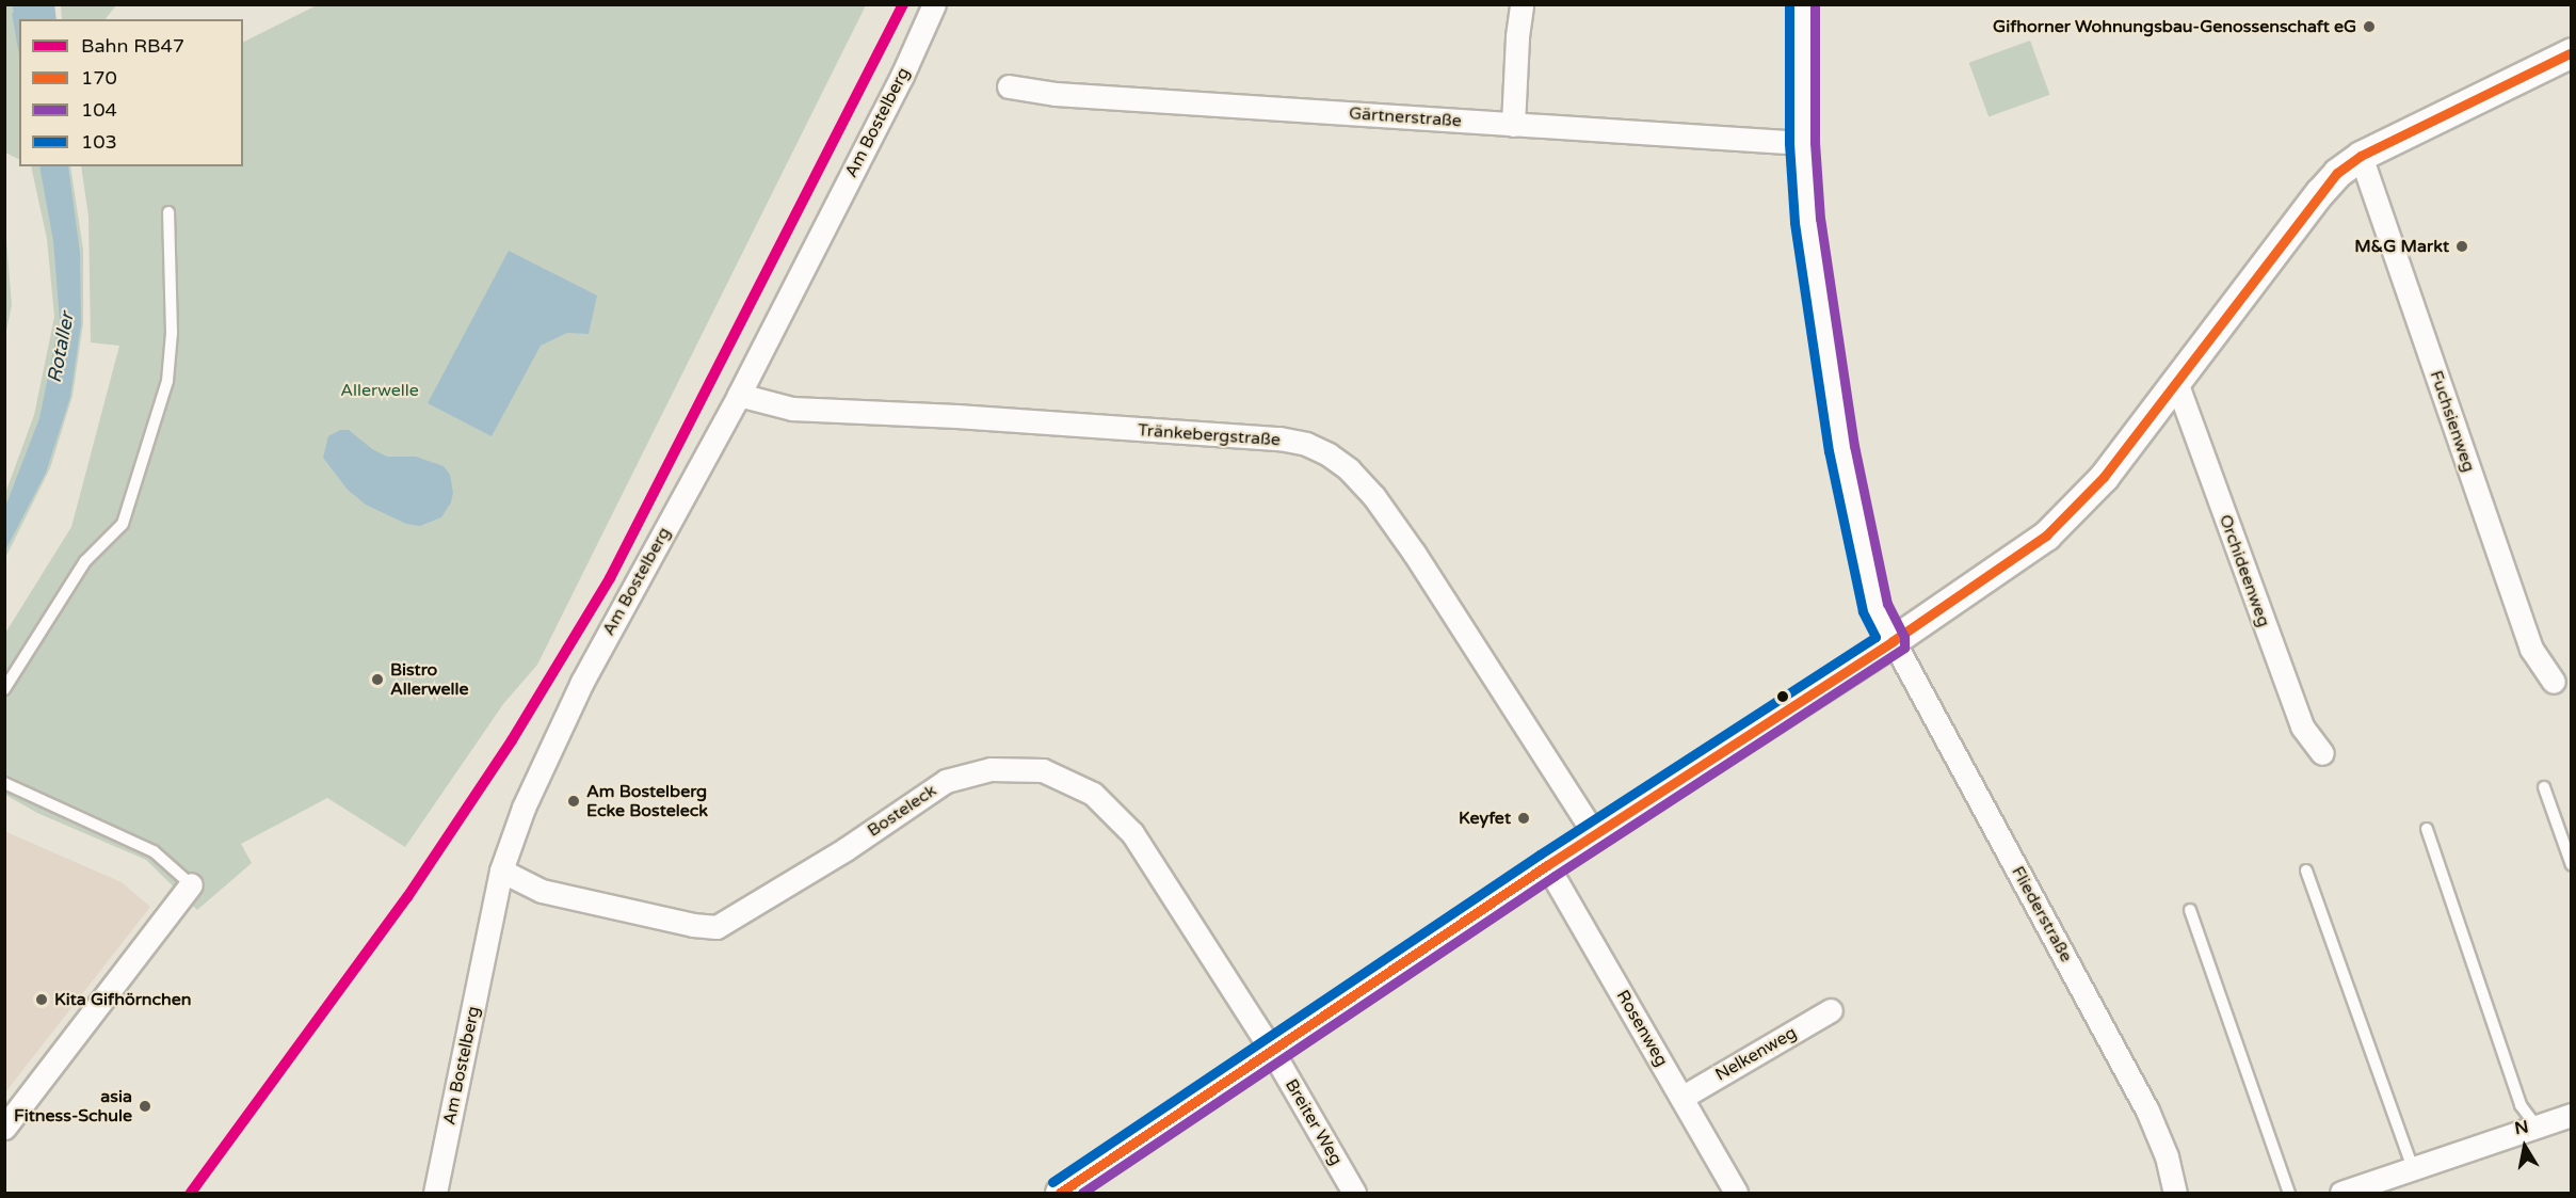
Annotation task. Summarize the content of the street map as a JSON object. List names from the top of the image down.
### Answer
{
  "streets": {
    "street": [
      "Gärtnerstraße",
      "Am Bostelberg",
      "Fuchsienweg",
      "Tränkebergstraße",
      "Orchideenweg",
      "Bosteleck",
      "Fliederstraße",
      "Rosenweg",
      "Nelkenweg",
      "Breiter Weg"
    ]
  },
  "crossings": [
    ["Gärtnerstraße", "Fliederstraße"],
    ["Am Bostelberg", "Tränkebergstraße"],
    ["Am Bostelberg", "Bosteleck"],
    ["Bosteleck", "Breiter Weg"],
    ["Rosenweg", "Nelkenweg"]
  ],
  "water": ["Rotaller"],
  "parks": ["Allerwelle"],
  "places": [
    "Gifhorner Wohnungsbau-Genossenschaft eG",
    "M&G Markt",
    "Bistro Allerwelle",
    "Am Bostelberg Ecke Bosteleck",
    "Keyfet",
    "Kita Gifhörnchen",
    "asia Fitness-Schule"
  ],
  "lines": [
    "rail line RB47",
    "transit line 104",
    "transit line 103",
    "transit line 170"
  ],
  "legend": [
    "Bahn RB47",
    "170",
    "104",
    "103"
  ],
  "north": "top"
}
